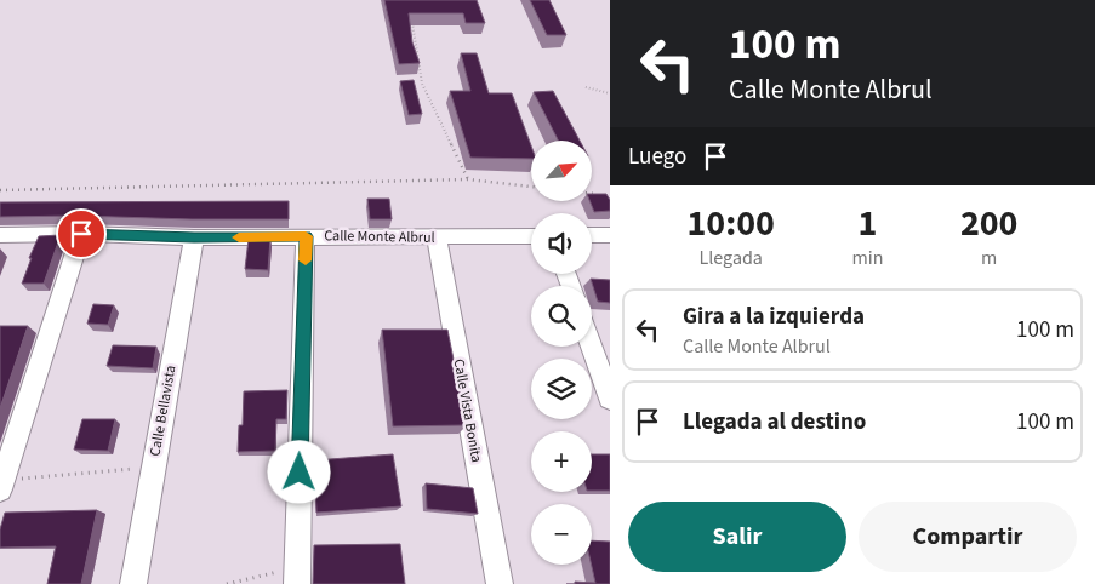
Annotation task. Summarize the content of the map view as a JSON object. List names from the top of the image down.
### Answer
{
  "streets": {
    "street": ["Calle Monte Albrul", "Calle Bellavista", "Calle Vista Bonita"]
  },
  "crossings": [
    ["Calle Monte Albrul", "Calle Bellavista"],
    ["Calle Monte Albrul", "Calle Vista Bonita"]
  ],
  "north": "top right",
  "page": {
    "turn": ["100 m", "Calle Monte Albrul"],
    "then": "Luego",
    "map_buttons": ["+", "−"],
    "eta": [
      "10:00",
      "Llegada",
      "1",
      "min",
      "200",
      "m"
    ],
    "list": [
      {
        "name": "Gira a la izquierda",
        "note": "Calle Monte Albrul",
        "value": "100 m"
      },
      {
        "name": "Llegada al destino",
        "value": "100 m"
      }
    ],
    "buttons": ["Salir", "Compartir"]
  }
}
